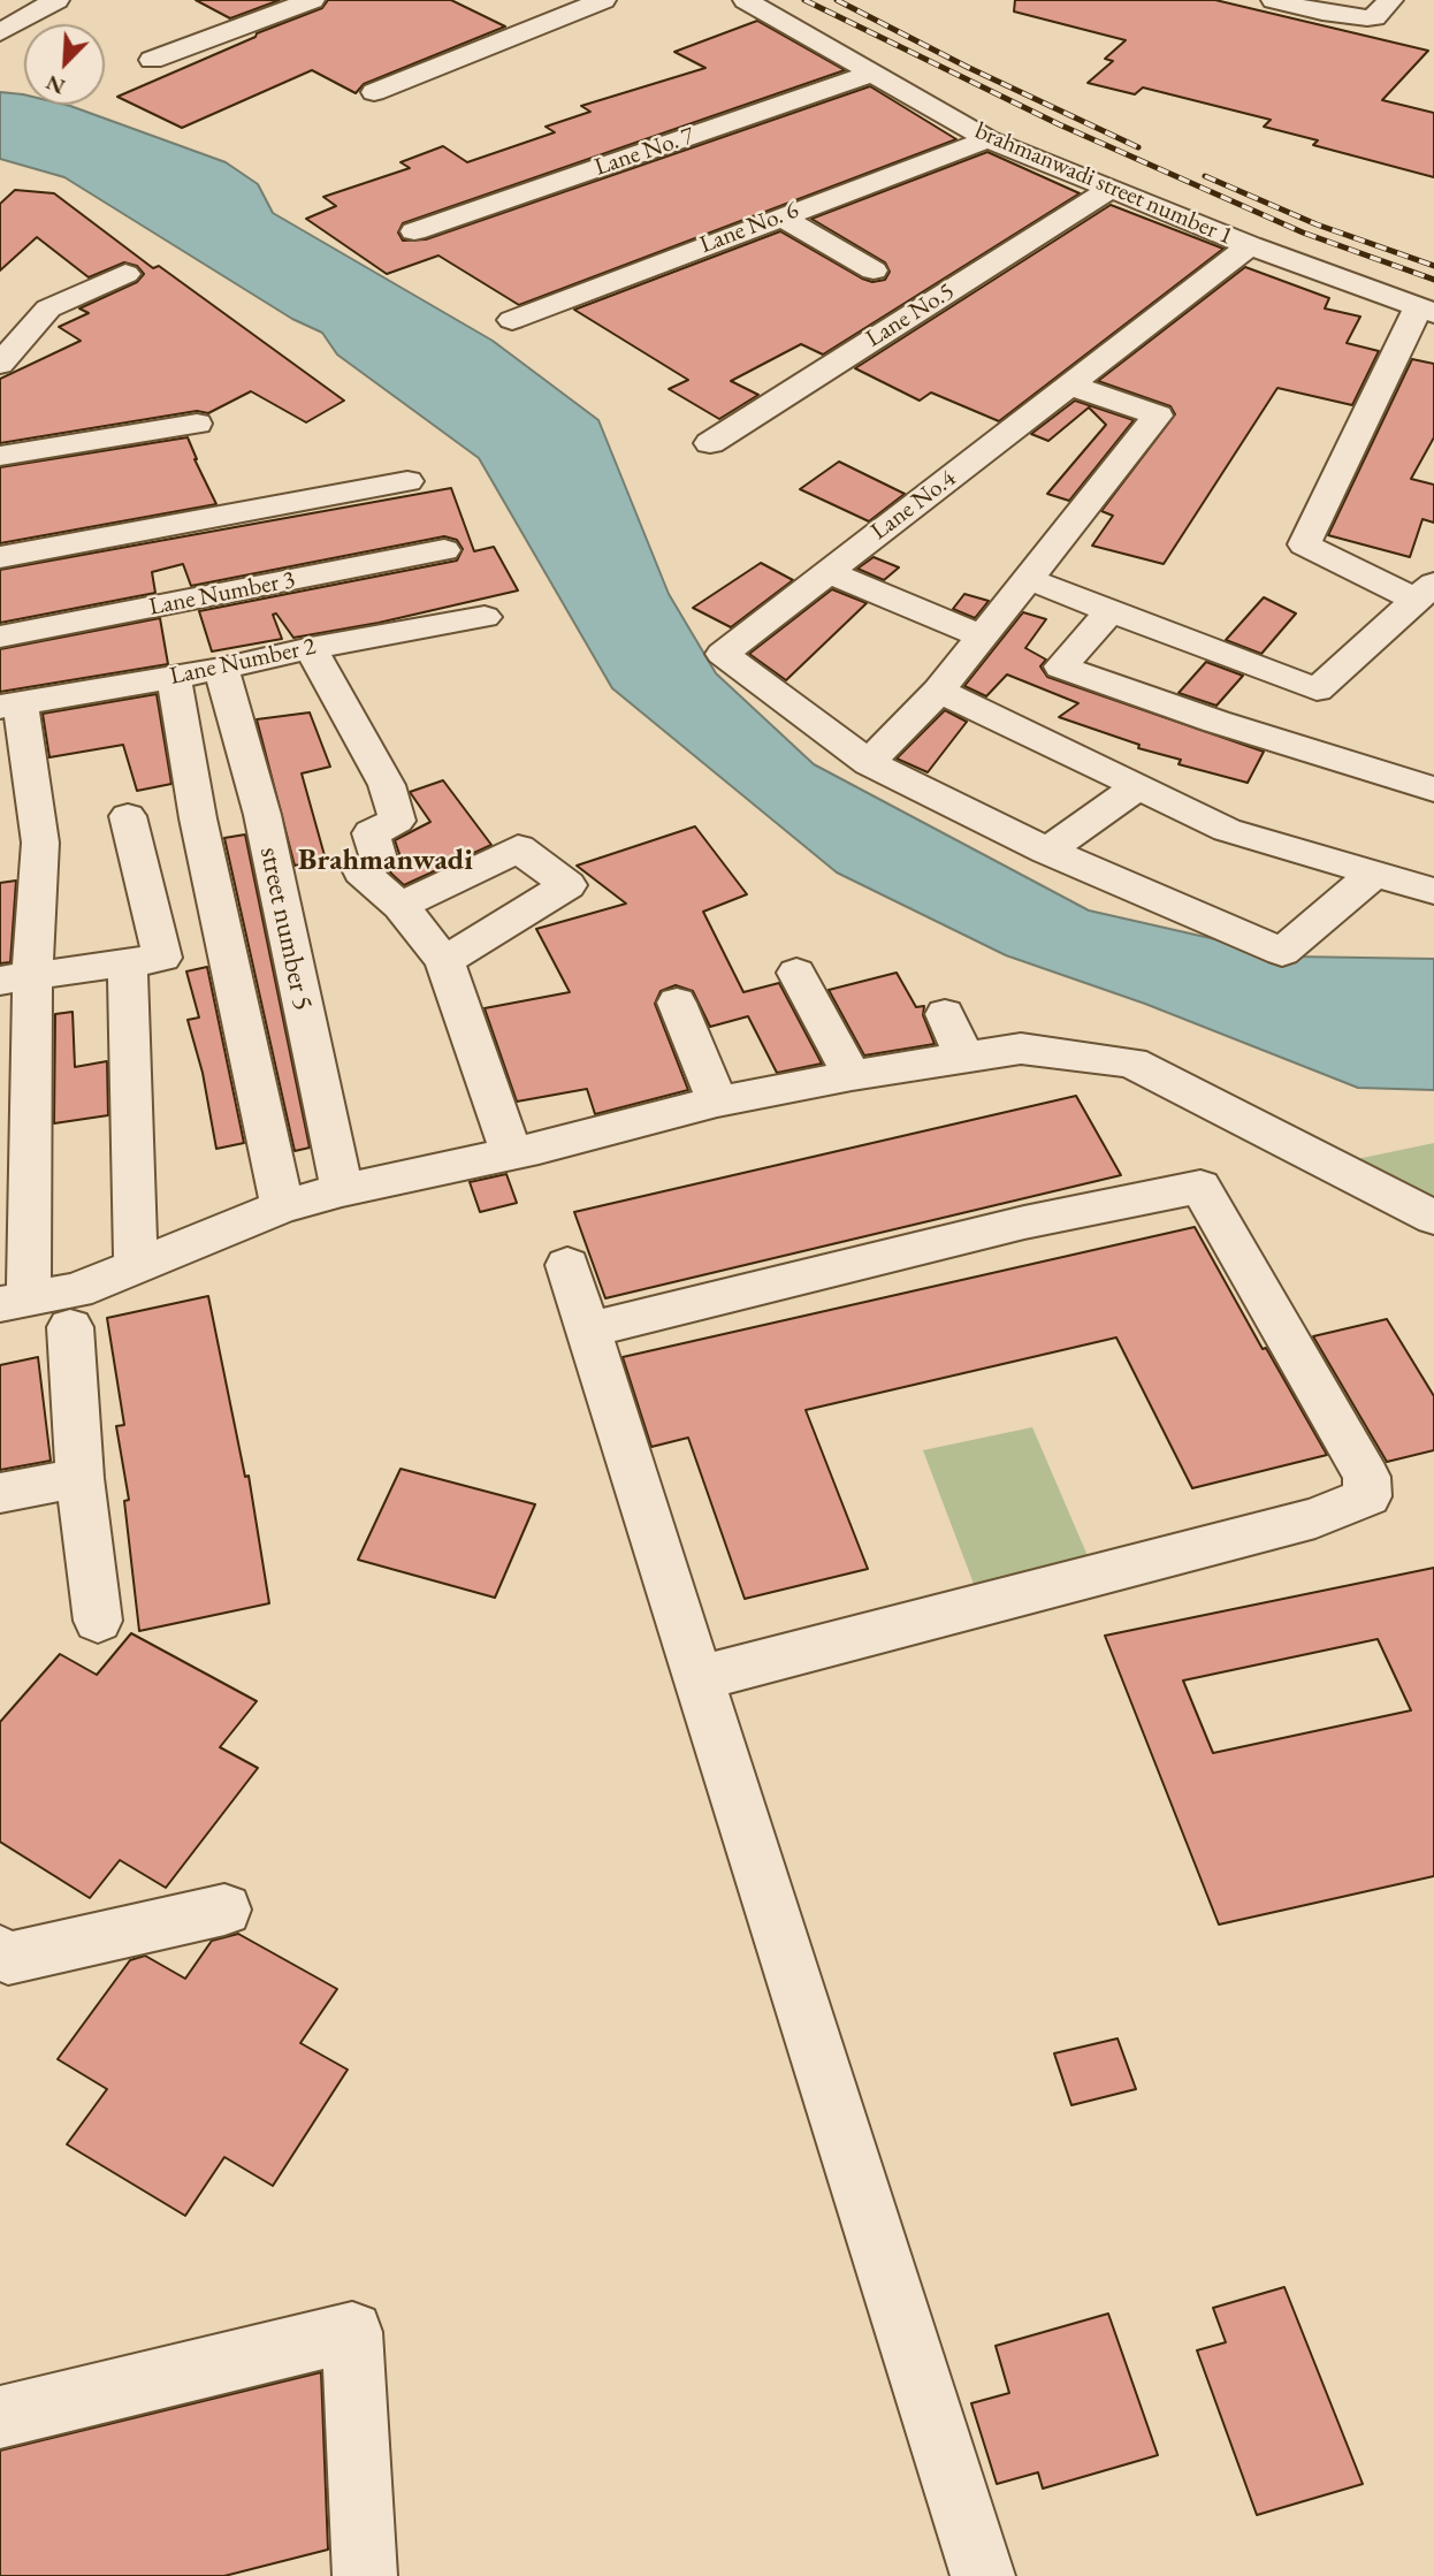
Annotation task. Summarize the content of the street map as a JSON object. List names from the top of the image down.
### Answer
{
  "streets": {
    "street": [
      "Lane No. 7",
      "brahmanwadi street number 1",
      "Lane No. 6",
      "Lane No.5",
      "Lane No.4",
      "Lane Number 3",
      "Lane Number 2",
      "street number 5"
    ]
  },
  "crossings": [
    ["Lane No. 7", "brahmanwadi street number 1"],
    ["brahmanwadi street number 1", "Lane No. 6"],
    ["brahmanwadi street number 1", "Lane No.5"],
    ["brahmanwadi street number 1", "Lane No.4"],
    ["Lane Number 2", "street number 5"]
  ],
  "districts": ["Brahmanwadi"],
  "north": "bottom left"
}
